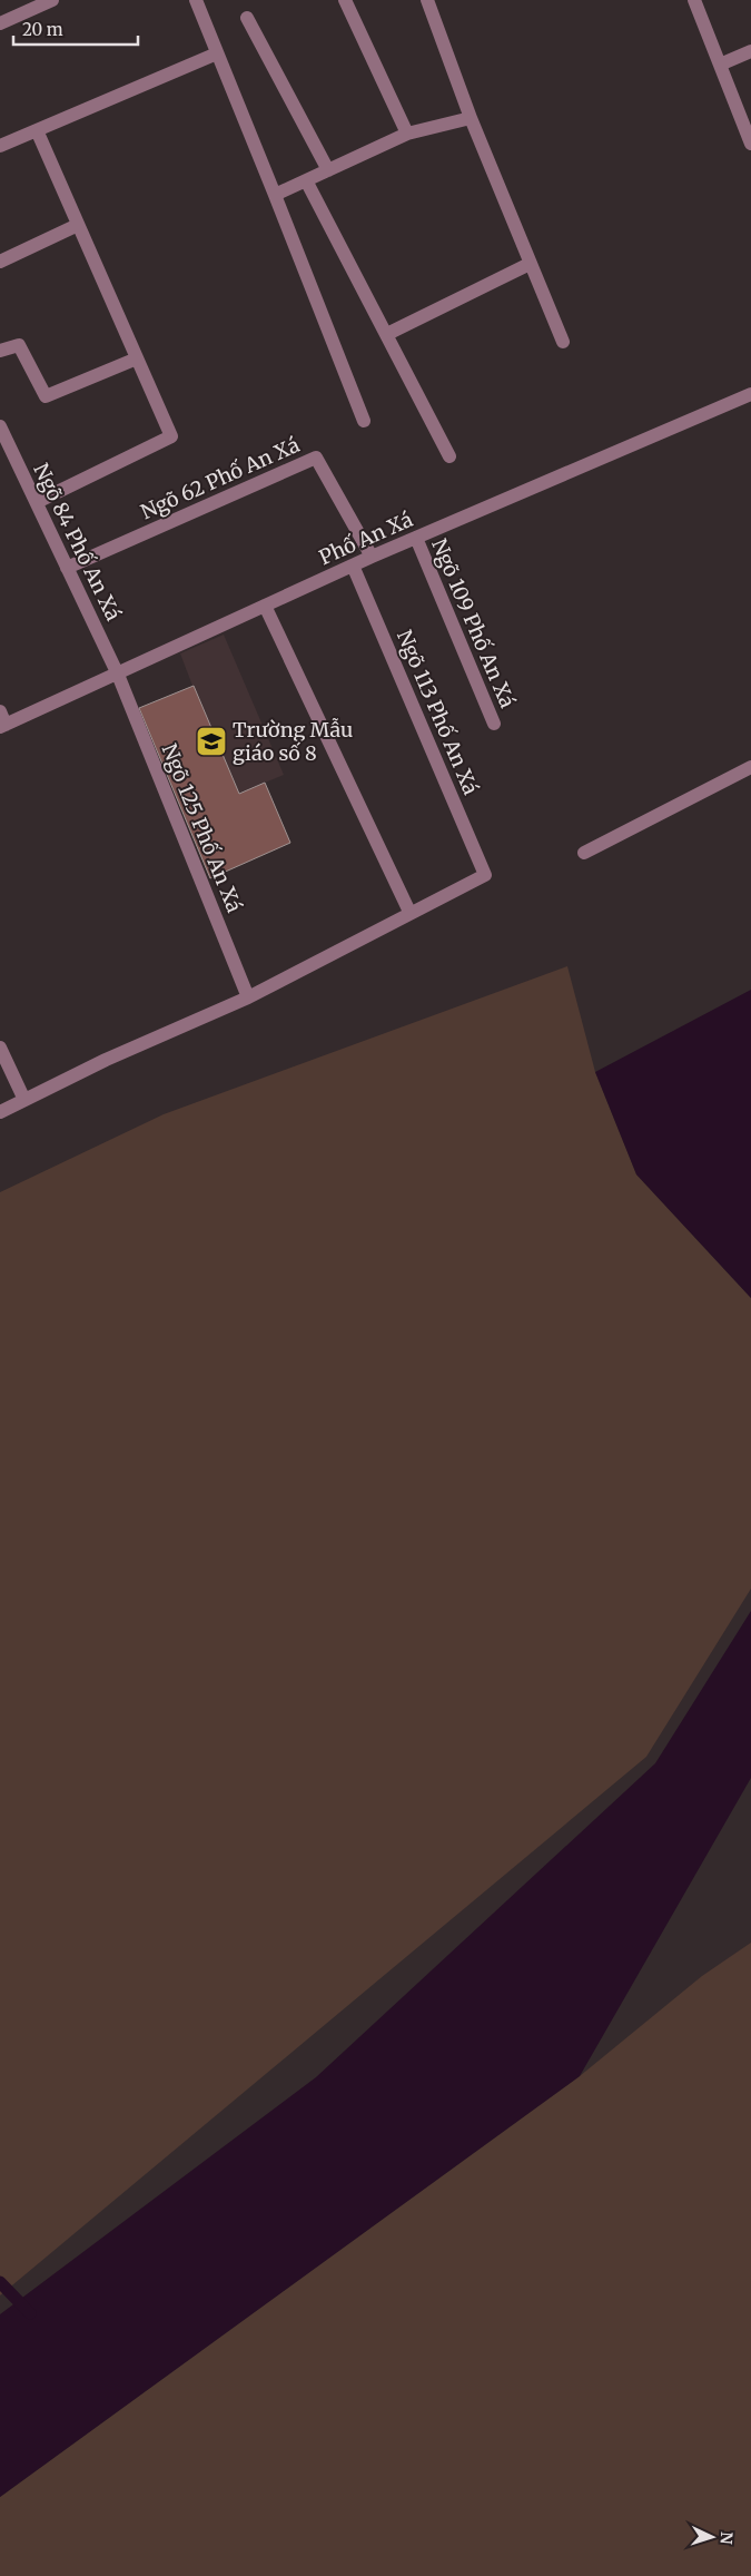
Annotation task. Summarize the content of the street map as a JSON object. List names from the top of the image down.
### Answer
{
  "streets": {
    "street": [
      "Ngõ 62 Phố An Xá",
      "Phố An Xá",
      "Ngõ 84 Phố An Xá",
      "Ngõ 109 Phố An Xá",
      "Ngõ 113 Phố An Xá",
      "Ngõ 125 Phố An Xá"
    ]
  },
  "crossings": [
    ["Ngõ 62 Phố An Xá", "Phố An Xá"],
    ["Ngõ 62 Phố An Xá", "Ngõ 84 Phố An Xá"],
    ["Phố An Xá", "Ngõ 84 Phố An Xá"],
    ["Phố An Xá", "Ngõ 109 Phố An Xá"],
    ["Phố An Xá", "Ngõ 113 Phố An Xá"],
    ["Phố An Xá", "Ngõ 125 Phố An Xá"],
    ["Ngõ 84 Phố An Xá", "Ngõ 125 Phố An Xá"]
  ],
  "places": {
    "school or university": ["Trường Mẫu giáo số 8"]
  },
  "scale_bar": "20 m",
  "north": "right"
}
